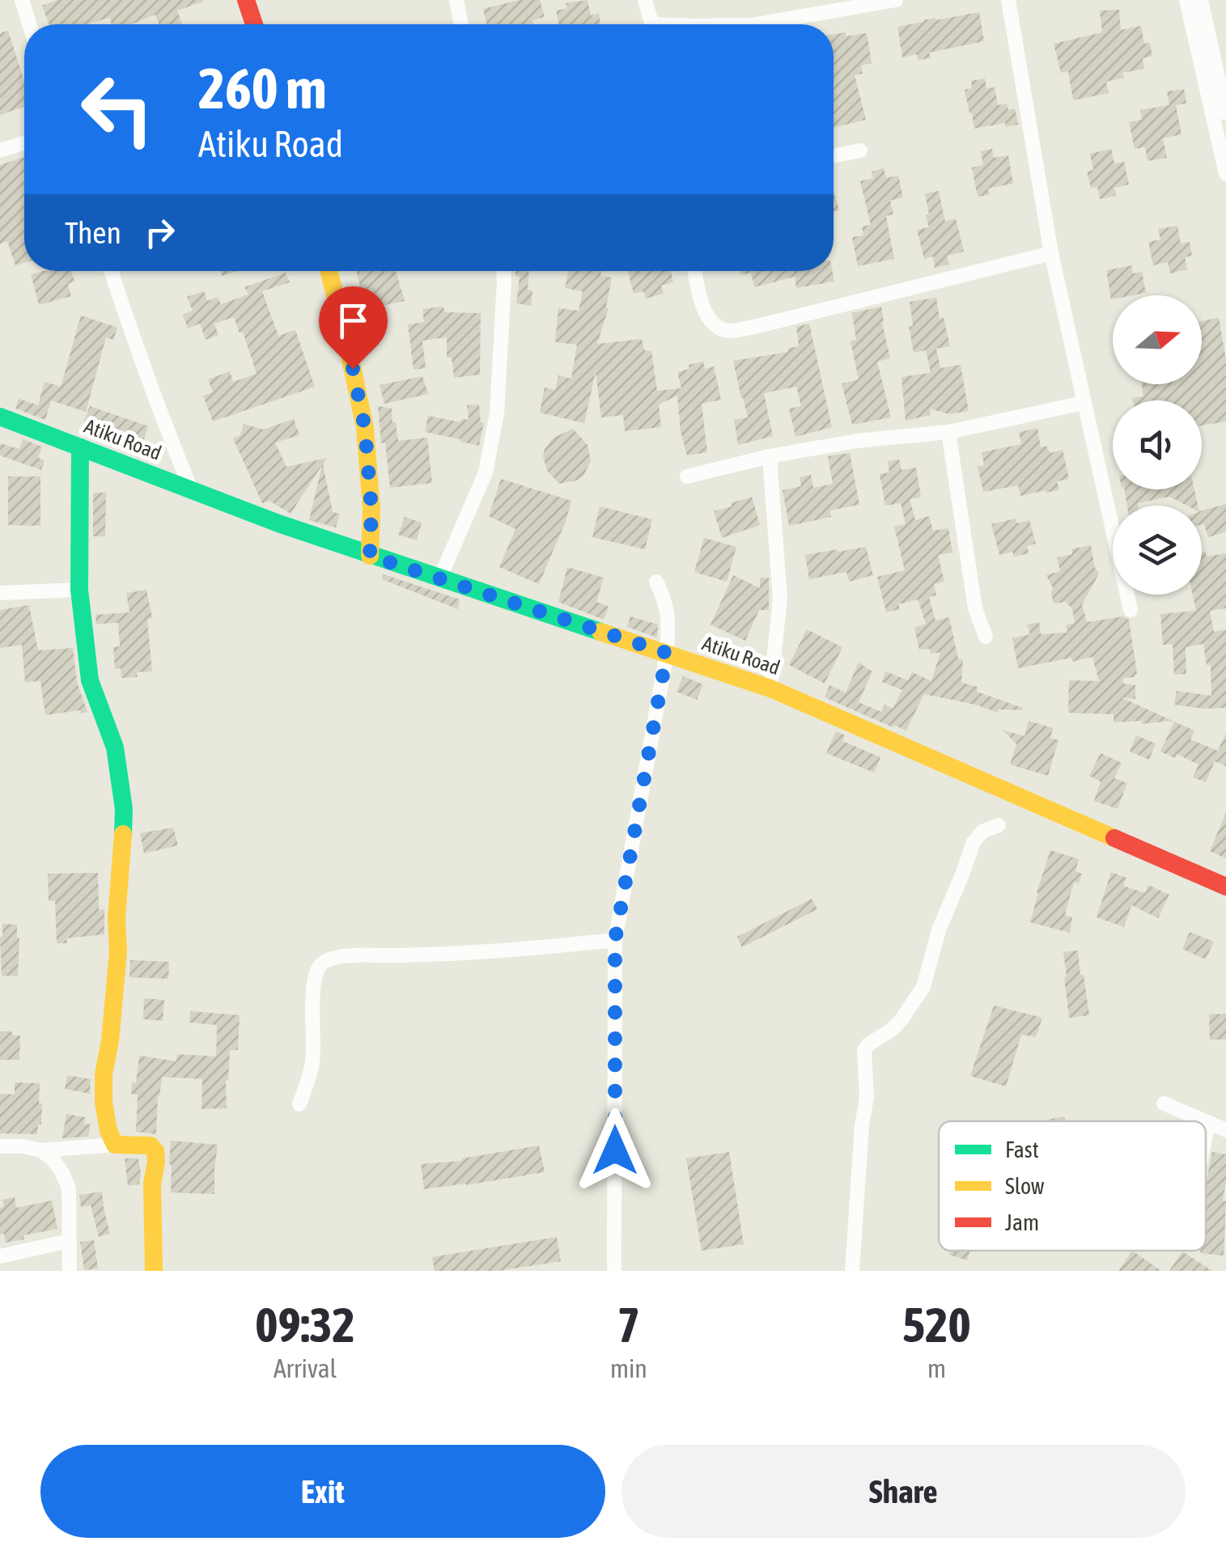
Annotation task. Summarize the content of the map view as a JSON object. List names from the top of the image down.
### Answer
{
  "streets": {
    "street": ["Atiku Road"]
  },
  "legend": ["Fast", "Slow", "Jam"],
  "north": "right",
  "page": {
    "turn": ["260 m", "Atiku Road"],
    "then": "Then",
    "eta": [
      "09:32",
      "Arrival",
      "7",
      "min",
      "520",
      "m"
    ],
    "buttons": ["Exit", "Share"]
  }
}
